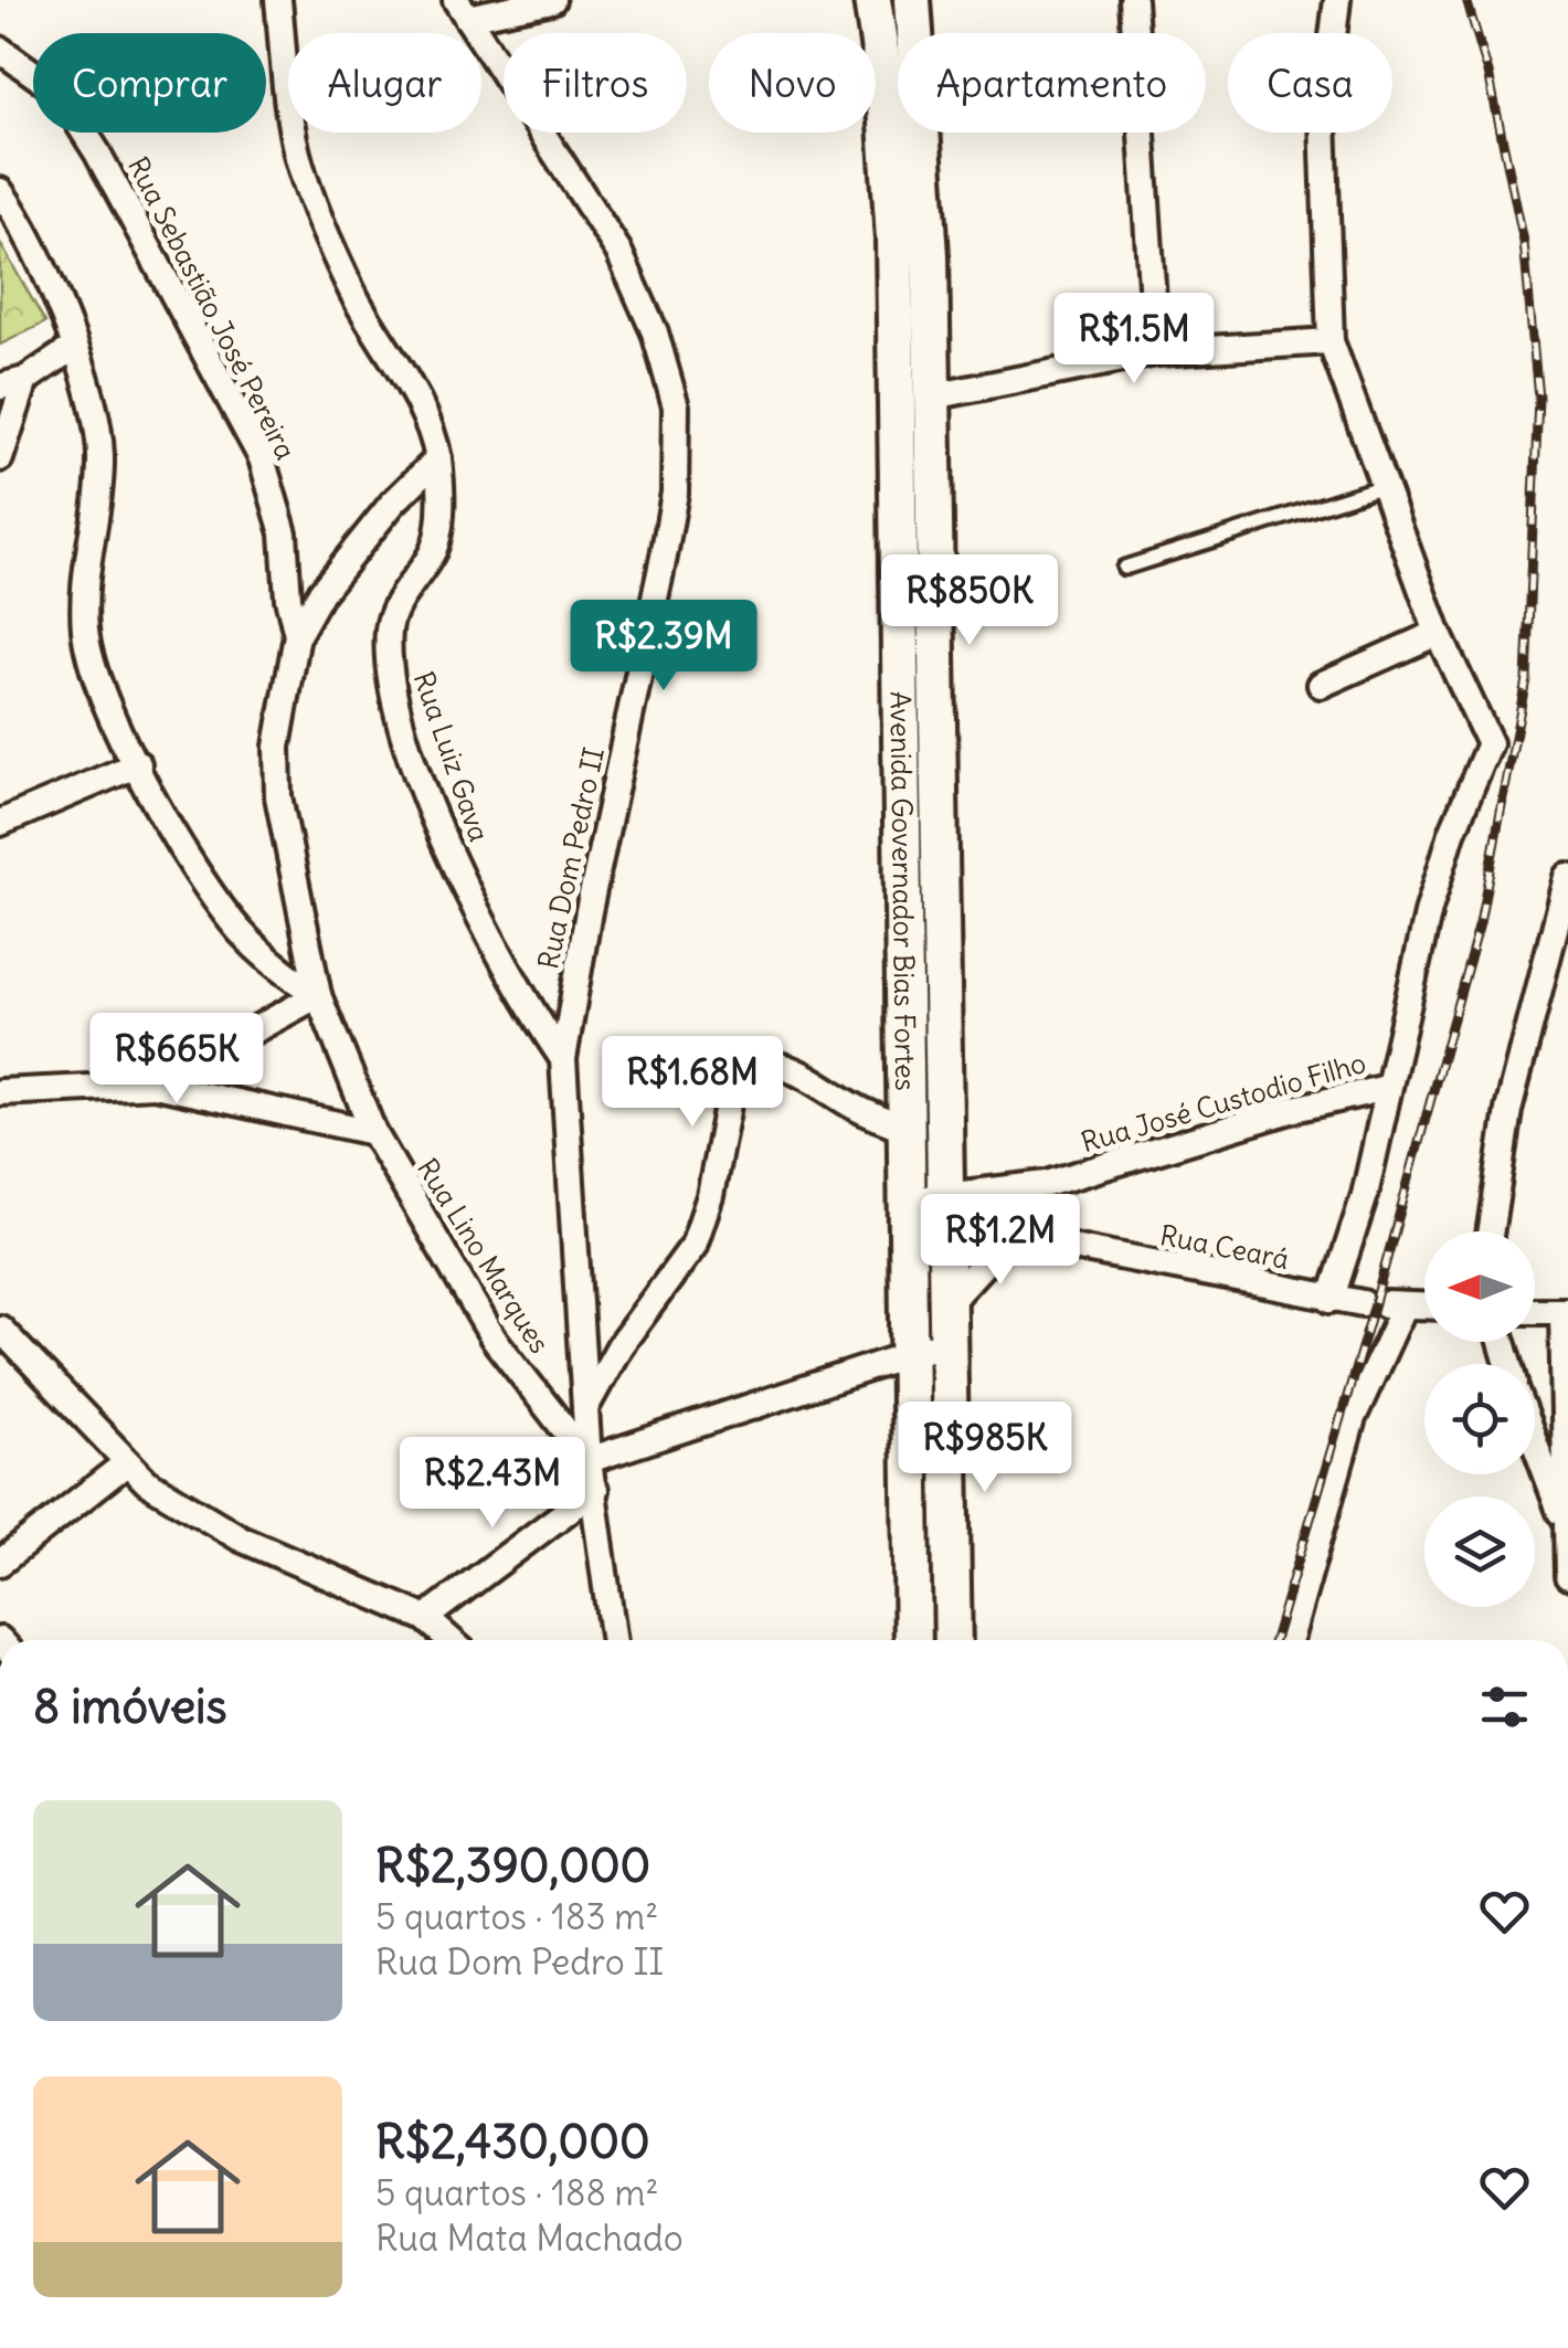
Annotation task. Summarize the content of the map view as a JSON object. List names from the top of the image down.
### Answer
{
  "streets": {
    "main road": ["Avenida Governador Bias Fortes"],
    "street": [
      "Rua Sebastião José Pereira",
      "Rua Luiz Gava",
      "Rua Dom Pedro II",
      "Rua José Custodio Filho",
      "Rua Ceará",
      "Rua Lino Marques"
    ]
  },
  "crossings": [
    ["Rua Sebastião José Pereira", "Rua Lino Marques"],
    ["Rua Luiz Gava", "Rua Dom Pedro II"],
    ["Rua Dom Pedro II", "Rua Lino Marques"],
    ["Avenida Governador Bias Fortes", "Rua José Custodio Filho"],
    ["Avenida Governador Bias Fortes", "Rua Ceará"],
    ["Rua José Custodio Filho", "Rua Ceará"]
  ],
  "north": "left",
  "page": {
    "chip": [
      "Comprar",
      "Alugar",
      "Filtros",
      "Novo",
      "Apartamento",
      "Casa"
    ],
    "price": [
      "R$1.5M",
      "R$850K",
      "R$2.39M",
      "R$665K",
      "R$1.68M",
      "R$1.2M",
      "R$985K",
      "R$2.43M"
    ],
    "heading": "8 imóveis",
    "list": [
      {
        "name": "R$2,390,000",
        "note": "5 quartos · 183 m² · Rua Dom Pedro II"
      },
      {
        "name": "R$2,430,000",
        "note": "5 quartos · 188 m² · Rua Mata Machado"
      }
    ]
  }
}
